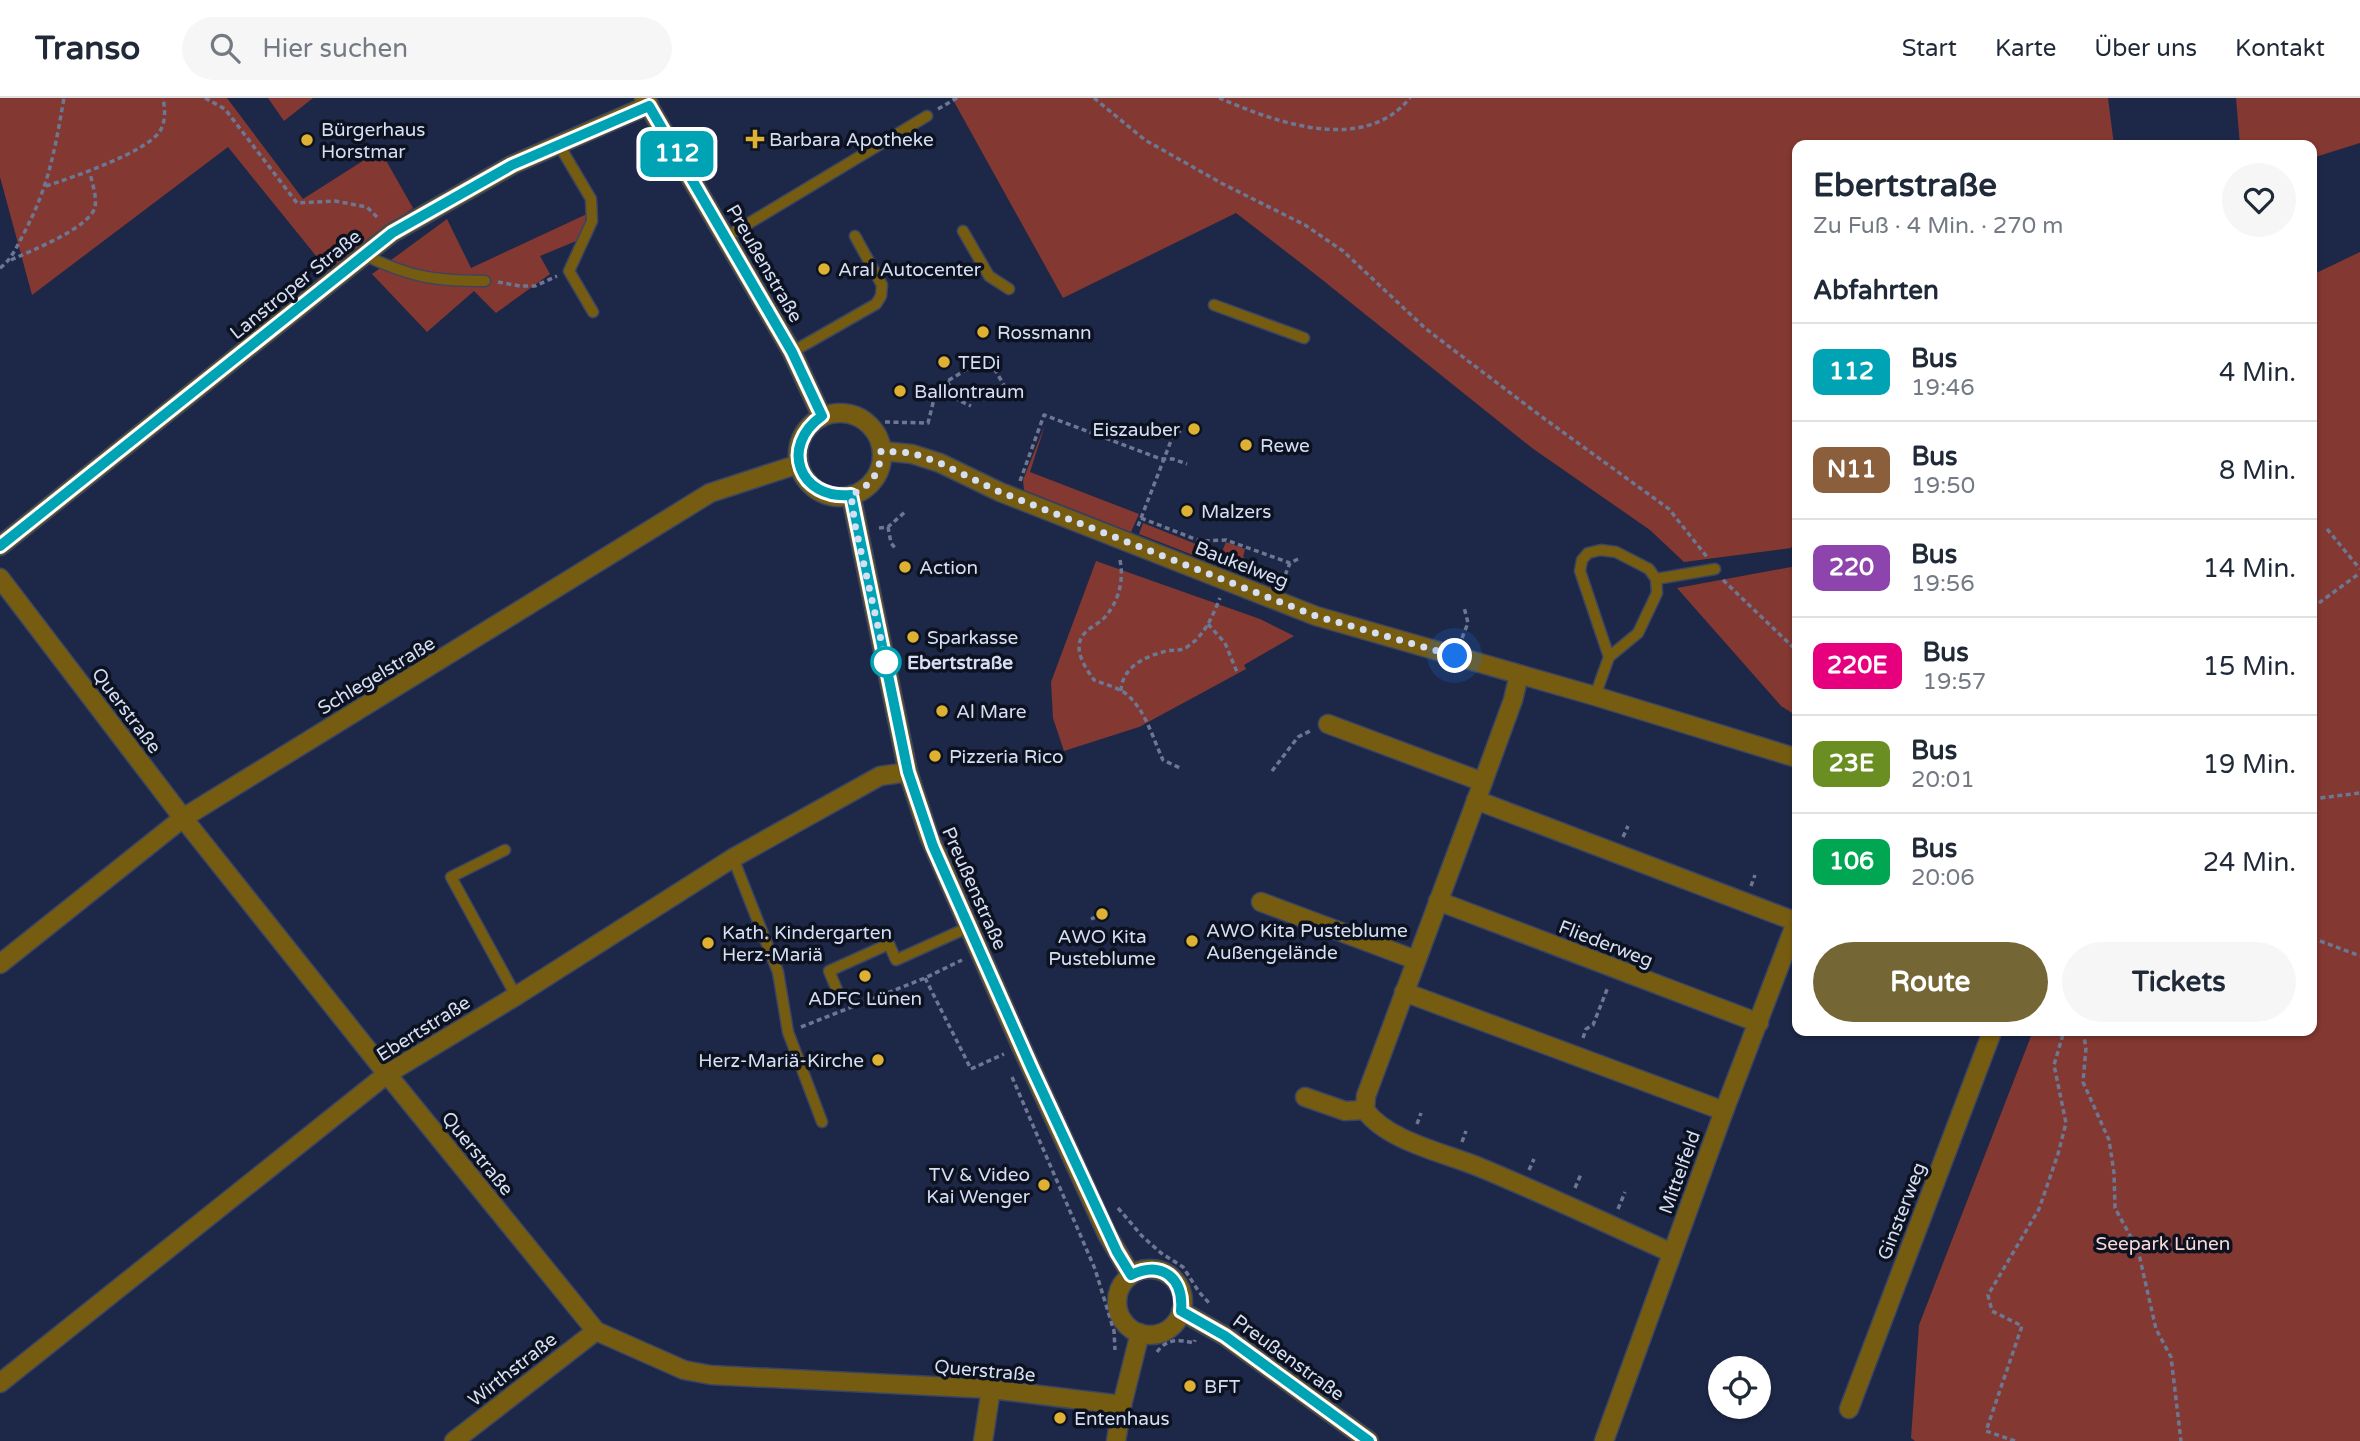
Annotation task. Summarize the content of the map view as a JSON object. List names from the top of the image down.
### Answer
{
  "streets": {
    "street": [
      "Preußenstraße",
      "Lanstroper Straße",
      "Baukelweg",
      "Schlegelstraße",
      "Querstraße",
      "Fliederweg",
      "Ebertstraße",
      "Mittelfeld",
      "Ginsterweg",
      "Wirthstraße"
    ]
  },
  "crossings": [
    ["Preußenstraße", "Lanstroper Straße"],
    ["Preußenstraße", "Baukelweg"],
    ["Preußenstraße", "Schlegelstraße"],
    ["Preußenstraße", "Ebertstraße"],
    ["Baukelweg", "Schlegelstraße"],
    ["Schlegelstraße", "Querstraße"],
    ["Querstraße", "Ebertstraße"],
    ["Querstraße", "Wirthstraße"],
    ["Fliederweg", "Mittelfeld"]
  ],
  "parks": ["Seepark Lünen"],
  "places": {
    "health": ["Barbara Apotheke"],
    "other": [
      "Bürgerhaus Horstmar",
      "Aral Autocenter",
      "Rossmann",
      "TEDi",
      "Ballontraum",
      "Eiszauber",
      "Rewe",
      "Malzers",
      "Action",
      "Sparkasse",
      "Ebertstraße",
      "Al Mare",
      "Pizzeria Rico",
      "AWO Kita Pusteblume",
      "AWO Kita Pusteblume Außengelände",
      "Kath. Kindergarten Herz-Mariä",
      "ADFC Lünen",
      "Herz-Mariä-Kirche",
      "TV & Video Kai Wenger",
      "BFT",
      "Entenhaus"
    ]
  },
  "lines": ["bus line 112"],
  "page": {
    "header": "Transo",
    "search": "Hier suchen",
    "nav": [
      "Start",
      "Karte",
      "Über uns",
      "Kontakt"
    ],
    "on_map": "112",
    "heading": [
      ["Ebertstraße", "Zu Fuß · 4 Min. · 270 m"],
      "Abfahrten"
    ],
    "list": [
      {
        "mark": "112",
        "name": "Bus",
        "note": "19:46",
        "value": "4 Min."
      },
      {
        "mark": "N11",
        "name": "Bus",
        "note": "19:50",
        "value": "8 Min."
      },
      {
        "mark": "220",
        "name": "Bus",
        "note": "19:56",
        "value": "14 Min."
      },
      {
        "mark": "220E",
        "name": "Bus",
        "note": "19:57",
        "value": "15 Min."
      },
      {
        "mark": "23E",
        "name": "Bus",
        "note": "20:01",
        "value": "19 Min."
      },
      {
        "mark": "106",
        "name": "Bus",
        "note": "20:06",
        "value": "24 Min."
      }
    ],
    "buttons": ["Route", "Tickets"]
  }
}
